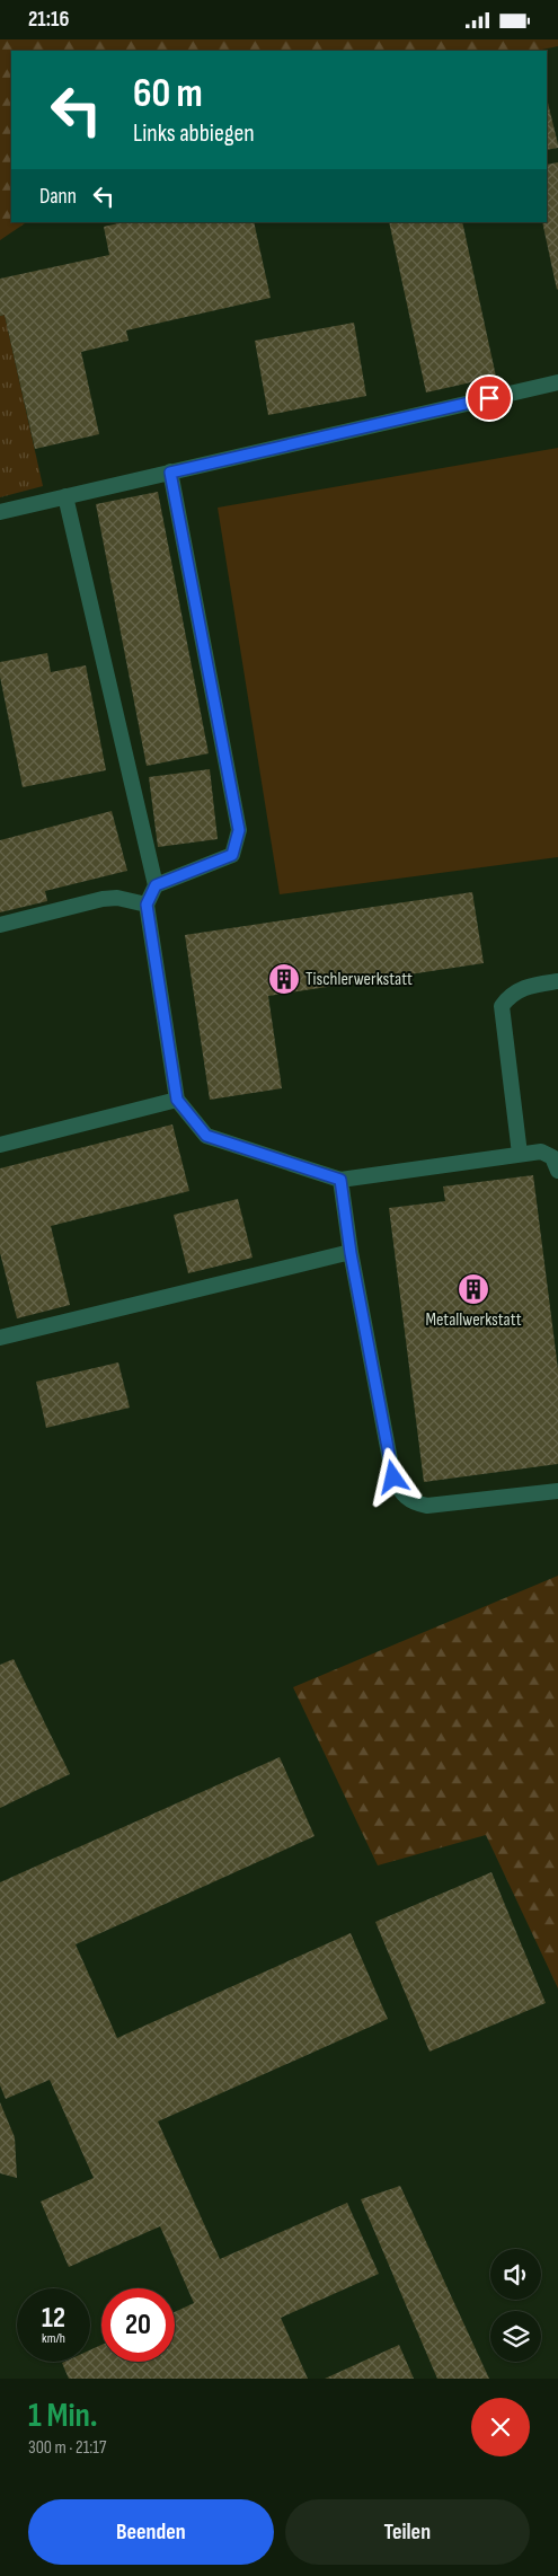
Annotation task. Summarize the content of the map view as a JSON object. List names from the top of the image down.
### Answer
{
  "places": {
    "building": ["Tischlerwerkstatt", "Metallwerkstatt"]
  },
  "page": {
    "status": "21:16",
    "turn": ["60 m", "Links abbiegen"],
    "then": "Dann",
    "speed": "12 km/h",
    "limit": "20",
    "heading": ["1 Min.", "300 m · 21:17"],
    "buttons": ["Beenden", "Teilen"]
  }
}
